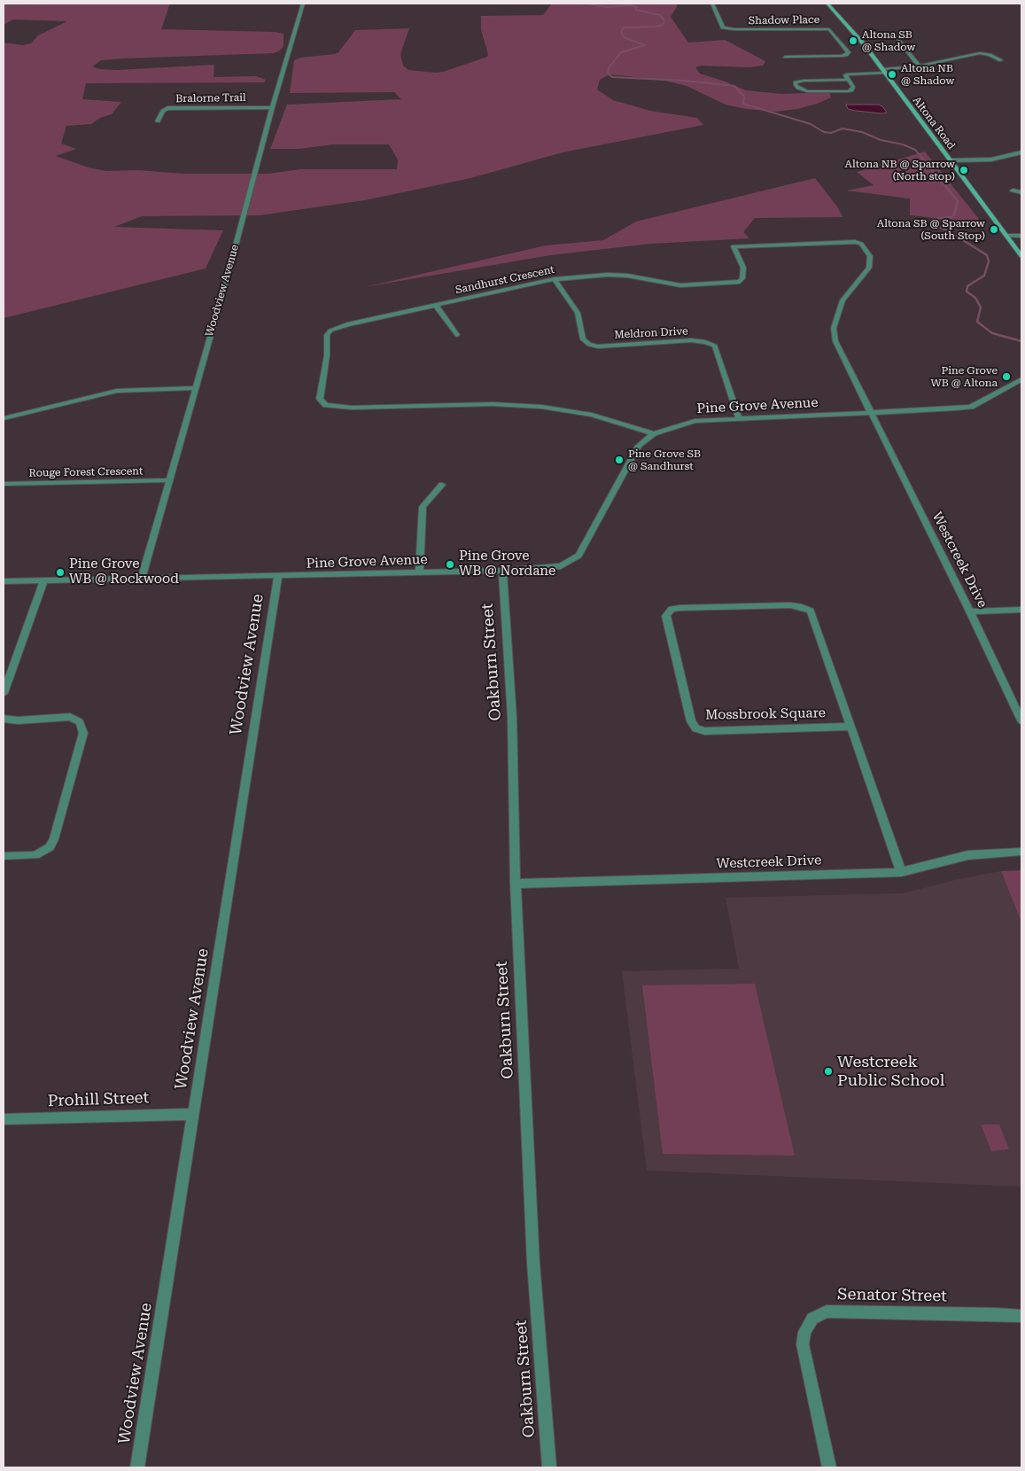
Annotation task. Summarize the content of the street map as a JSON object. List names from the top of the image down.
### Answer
{
  "streets": {
    "main road": ["Altona Road"],
    "street": [
      "Shadow Place",
      "Bralorne Trail",
      "Sandhurst Crescent",
      "Woodview Avenue",
      "Meldron Drive",
      "Pine Grove Avenue",
      "Rouge Forest Crescent",
      "Westcreek Drive",
      "Oakburn Street",
      "Mossbrook Square",
      "Prohill Street",
      "Senator Street"
    ]
  },
  "crossings": [
    ["Bralorne Trail", "Woodview Avenue"],
    ["Sandhurst Crescent", "Meldron Drive"],
    ["Sandhurst Crescent", "Pine Grove Avenue"],
    ["Sandhurst Crescent", "Westcreek Drive"],
    ["Woodview Avenue", "Pine Grove Avenue"],
    ["Woodview Avenue", "Rouge Forest Crescent"],
    ["Woodview Avenue", "Prohill Street"],
    ["Meldron Drive", "Pine Grove Avenue"],
    ["Pine Grove Avenue", "Westcreek Drive"],
    ["Pine Grove Avenue", "Oakburn Street"],
    ["Westcreek Drive", "Oakburn Street"],
    ["Westcreek Drive", "Mossbrook Square"]
  ],
  "places": [
    "Altona SB @ Shadow",
    "Altona NB @ Shadow",
    "Altona NB @ Sparrow (North stop)",
    "Altona SB @ Sparrow (South Stop)",
    "Pine Grove WB @ Altona",
    "Pine Grove SB @ Sandhurst",
    "Pine Grove WB @ Nordane",
    "Pine Grove WB @ Rockwood",
    "Westcreek Public School"
  ]
}
